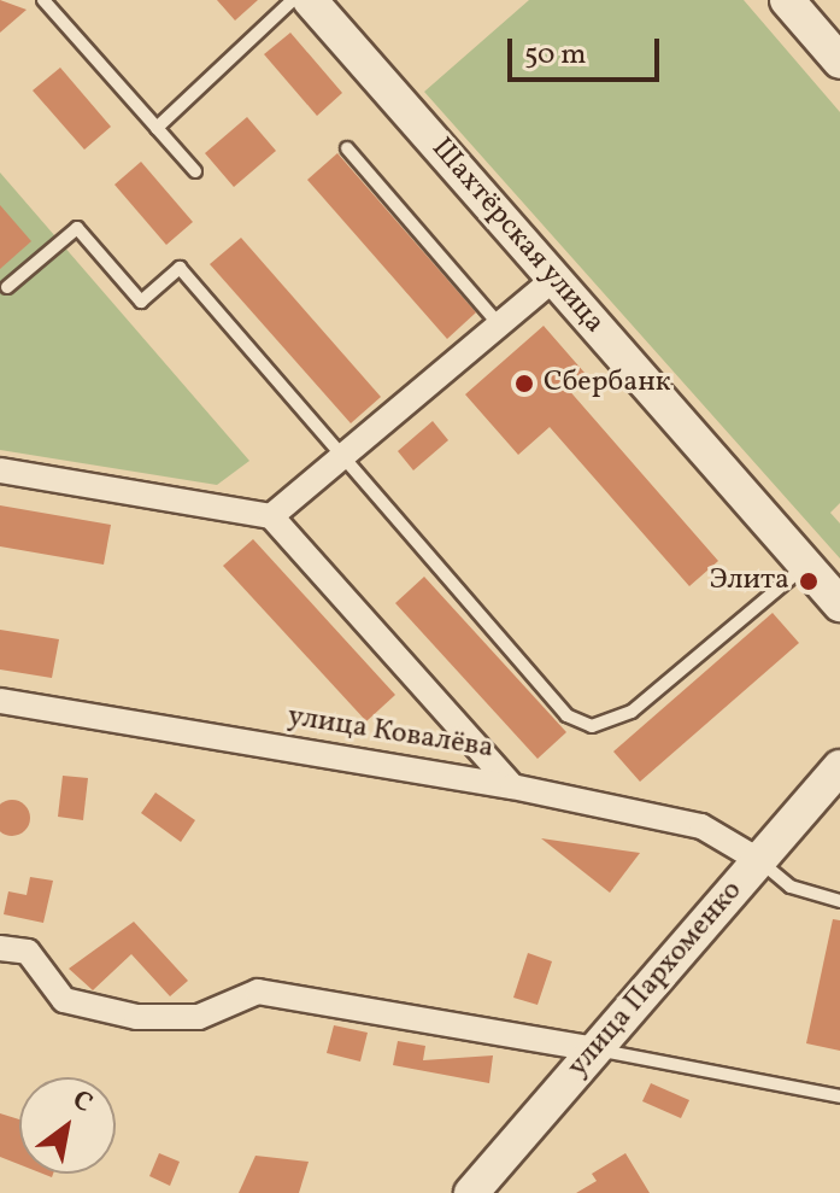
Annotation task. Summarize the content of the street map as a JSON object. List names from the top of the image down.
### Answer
{
  "streets": {
    "street": ["Шахтёрская улица", "улица Ковалёва", "улица Пархоменко"]
  },
  "crossings": [
    ["улица Ковалёва", "улица Пархоменко"]
  ],
  "places": ["Сбербанк", "Элита"],
  "scale_bar": "50 m",
  "north": "top right"
}
